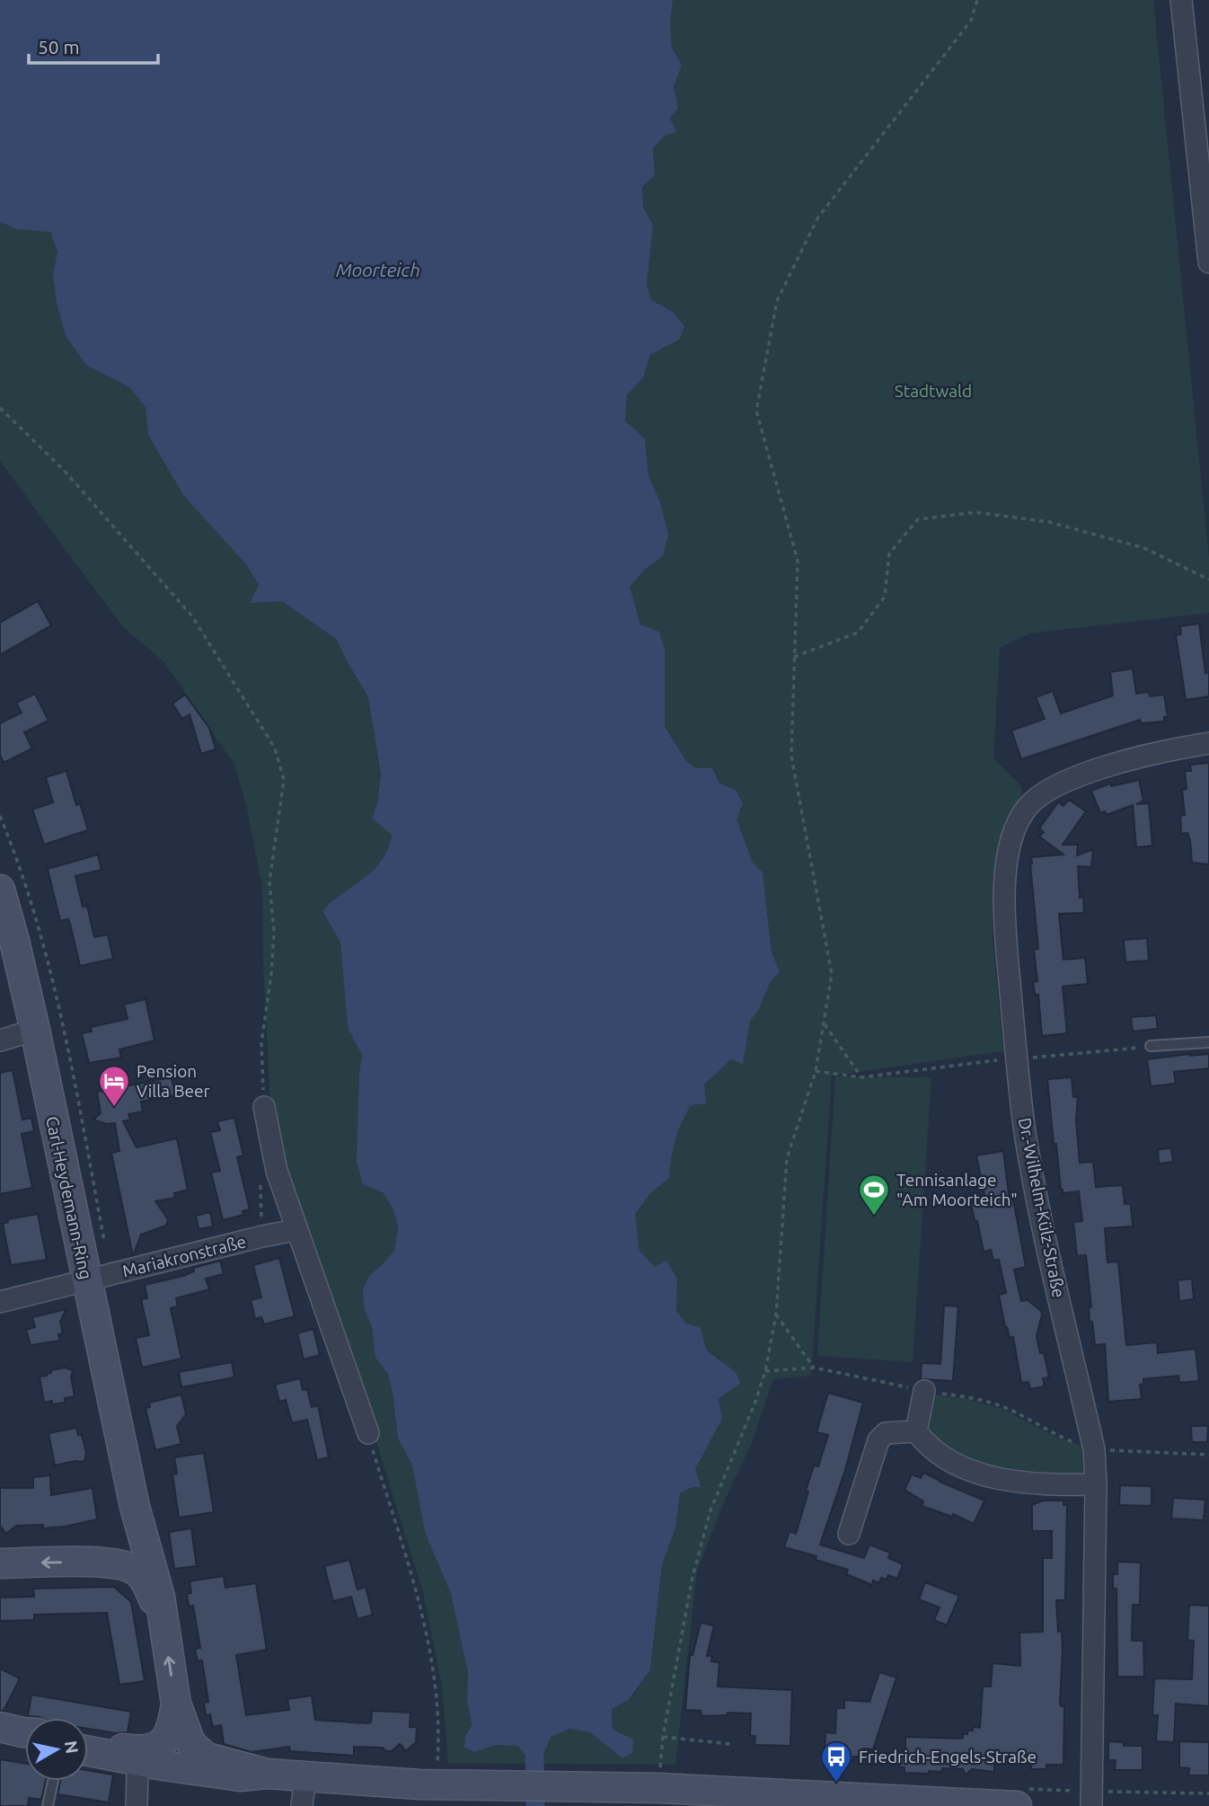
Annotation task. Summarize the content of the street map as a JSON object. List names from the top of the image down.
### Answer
{
  "streets": {
    "main road": ["Carl-Heydemann-Ring"],
    "street": ["Dr.-Wilhelm-Külz-Straße", "Mariakronstraße"]
  },
  "crossings": [
    ["Carl-Heydemann-Ring", "Mariakronstraße"]
  ],
  "water": ["Moorteich"],
  "parks": ["Stadtwald"],
  "places": {
    "hotel": ["Pension Villa Beer"],
    "sports": ["Tennisanlage \"Am Moorteich\""],
    "bus stop": ["Friedrich-Engels-Straße"]
  },
  "scale_bar": "50 m",
  "north": "right"
}
